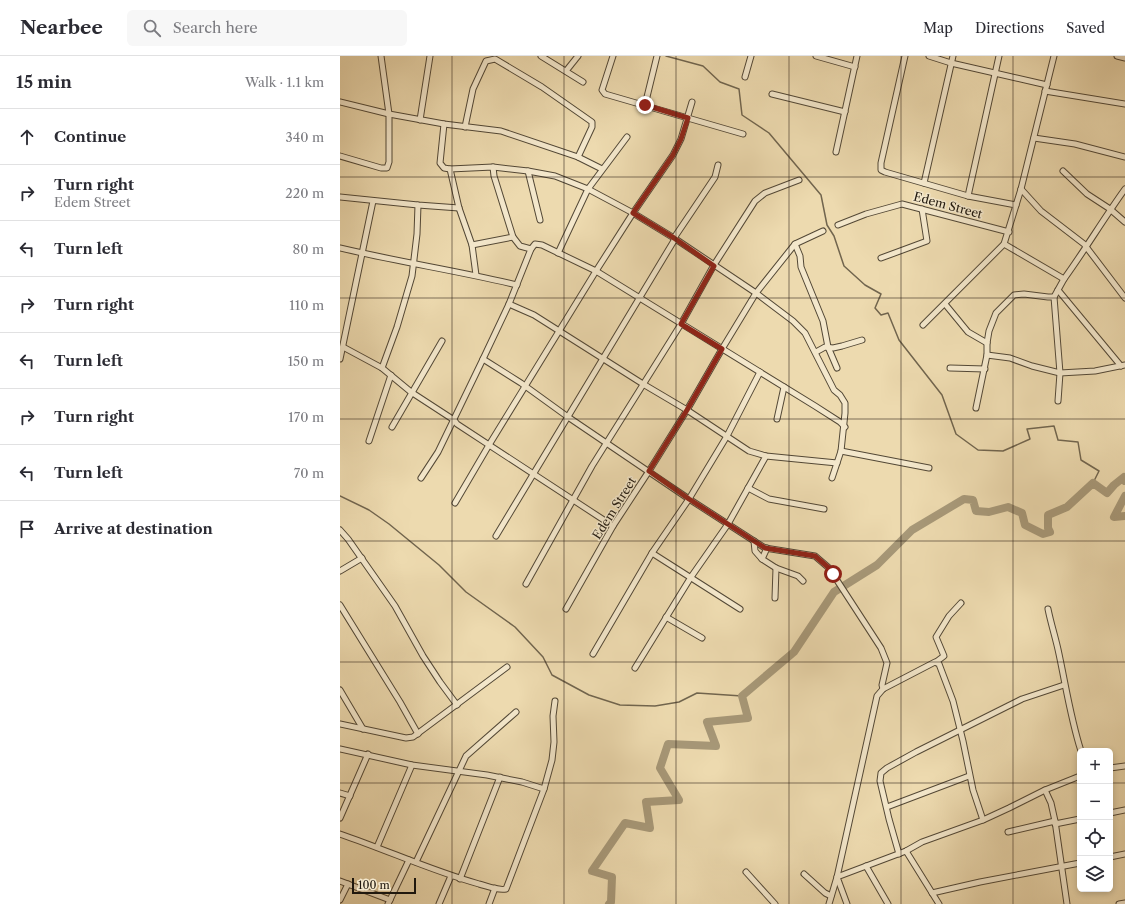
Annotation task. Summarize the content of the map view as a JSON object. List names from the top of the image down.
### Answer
{
  "streets": {
    "street": ["Edem Street"]
  },
  "scale_bar": "100 m",
  "page": {
    "header": "Nearbee",
    "search": "Search here",
    "nav": ["Map", "Directions", "Saved"],
    "heading": ["15 min", "Walk · 1.1 km"],
    "list": [
      ["Continue", "340 m"],
      ["Turn right", "Edem Street", "220 m"],
      ["Turn left", "80 m"],
      ["Turn right", "110 m"],
      ["Turn left", "150 m"],
      ["Turn right", "170 m"],
      ["Turn left", "70 m"],
      "Arrive at destination"
    ],
    "map_buttons": ["+", "−"],
    "scale": "100 m"
  }
}
